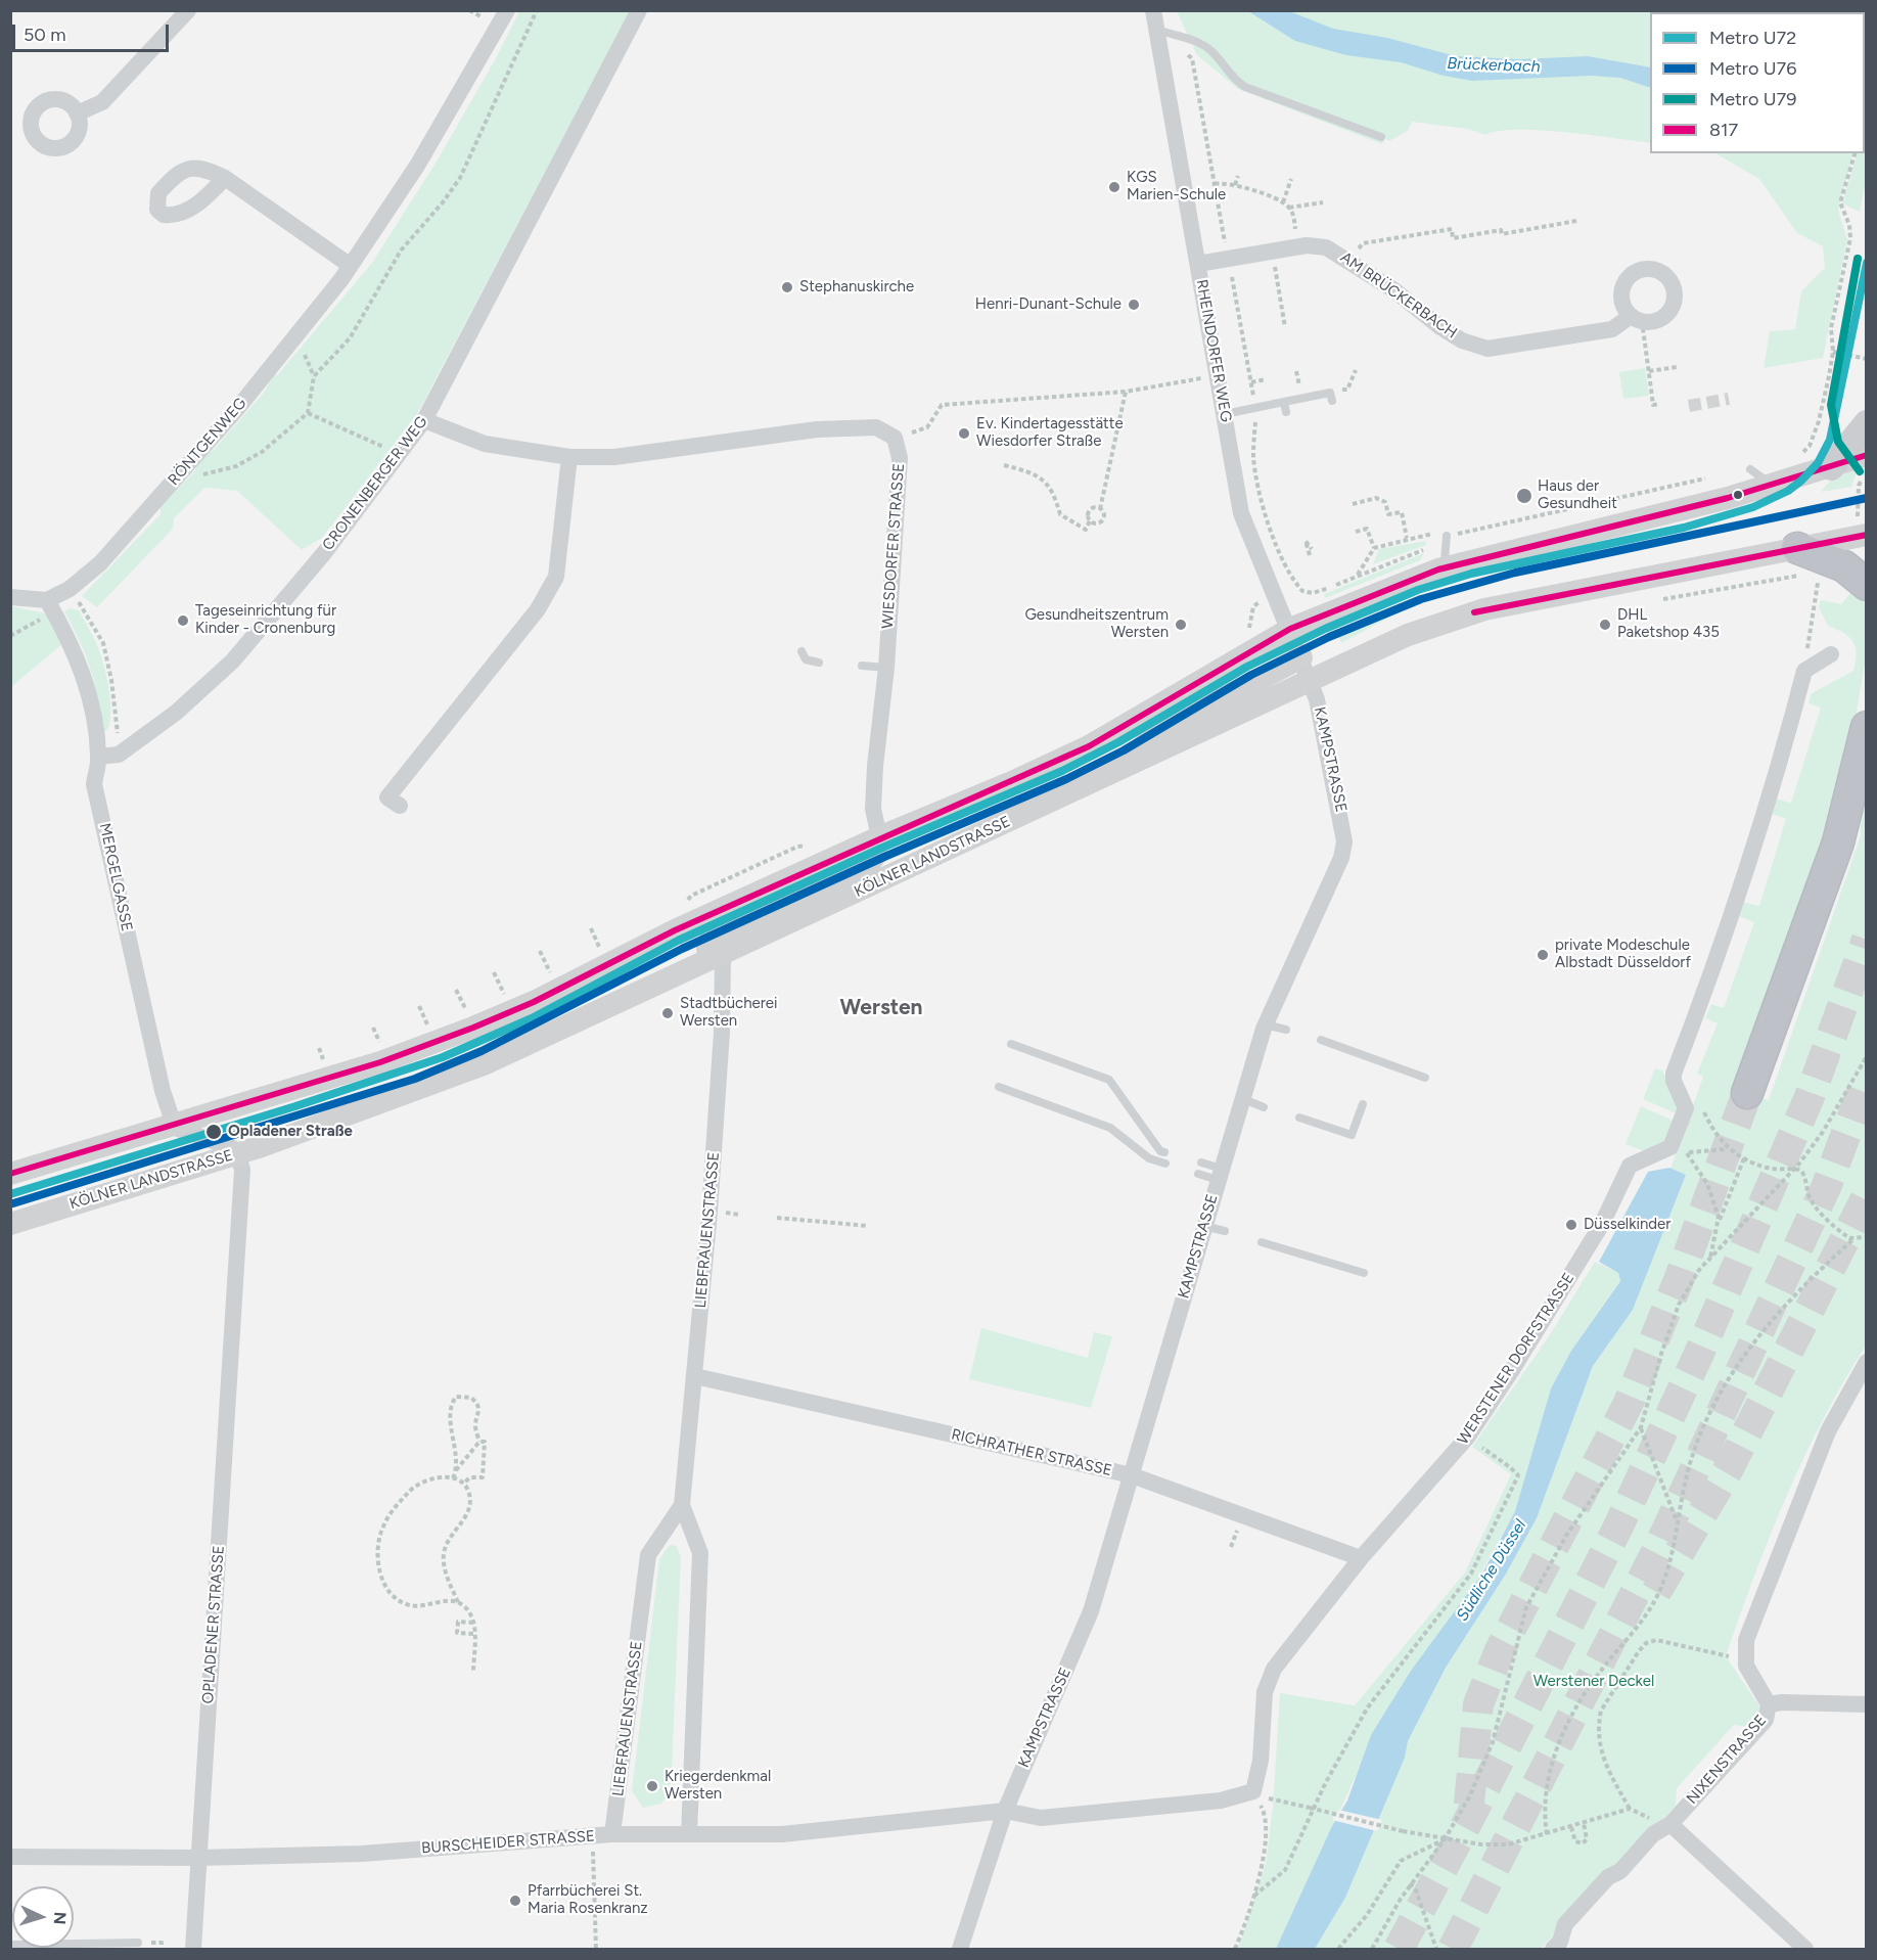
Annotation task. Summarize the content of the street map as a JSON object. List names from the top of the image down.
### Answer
{
  "streets": {
    "main road": ["KÖLNER LANDSTRASSE"],
    "street": [
      "AM BRÜCKERBACH",
      "RHEINDORFER WEG",
      "RÖNTGENWEG",
      "CRONENBERGER WEG",
      "WIESDORFER STRASSE",
      "KAMPSTRASSE",
      "MERGELGASSE",
      "LIEBFRAUENSTRASSE",
      "WERSTENER DORFSTRASSE",
      "RICHRATHER STRASSE",
      "OPLADENER STRASSE",
      "NIXENSTRASSE",
      "BURSCHEIDER STRASSE"
    ]
  },
  "crossings": [
    ["AM BRÜCKERBACH", "RHEINDORFER WEG"],
    ["RHEINDORFER WEG", "KAMPSTRASSE"],
    ["RHEINDORFER WEG", "KÖLNER LANDSTRASSE"],
    ["RÖNTGENWEG", "MERGELGASSE"],
    ["KAMPSTRASSE", "KÖLNER LANDSTRASSE"],
    ["KAMPSTRASSE", "RICHRATHER STRASSE"],
    ["KAMPSTRASSE", "BURSCHEIDER STRASSE"],
    ["KÖLNER LANDSTRASSE", "LIEBFRAUENSTRASSE"],
    ["KÖLNER LANDSTRASSE", "OPLADENER STRASSE"],
    ["LIEBFRAUENSTRASSE", "RICHRATHER STRASSE"],
    ["LIEBFRAUENSTRASSE", "BURSCHEIDER STRASSE"],
    ["WERSTENER DORFSTRASSE", "RICHRATHER STRASSE"],
    ["OPLADENER STRASSE", "BURSCHEIDER STRASSE"]
  ],
  "districts": ["Wersten"],
  "water": ["Brückerbach", "Südliche Düssel"],
  "parks": ["Werstener Deckel"],
  "places": [
    "KGS Marien-Schule",
    "Stephanuskirche",
    "Henri-Dunant-Schule",
    "Ev. Kindertagesstätte Wiesdorfer Straße",
    "Haus der Gesundheit",
    "Tageseinrichtung für Kinder - Cronenburg",
    "Gesundheitszentrum Wersten",
    "DHL Paketshop 435",
    "private Modeschule Albstadt Düsseldorf",
    "Stadtbücherei Wersten",
    "Opladener Straße",
    "Düsselkinder",
    "Kriegerdenkmal Wersten",
    "Pfarrbücherei St. Maria Rosenkranz"
  ],
  "lines": [
    "metro line U79",
    "metro line U72",
    "transit line 817",
    "metro line U76"
  ],
  "legend": [
    "Metro U72",
    "Metro U76",
    "Metro U79",
    "817"
  ],
  "scale_bar": "50 m",
  "north": "right"
}
